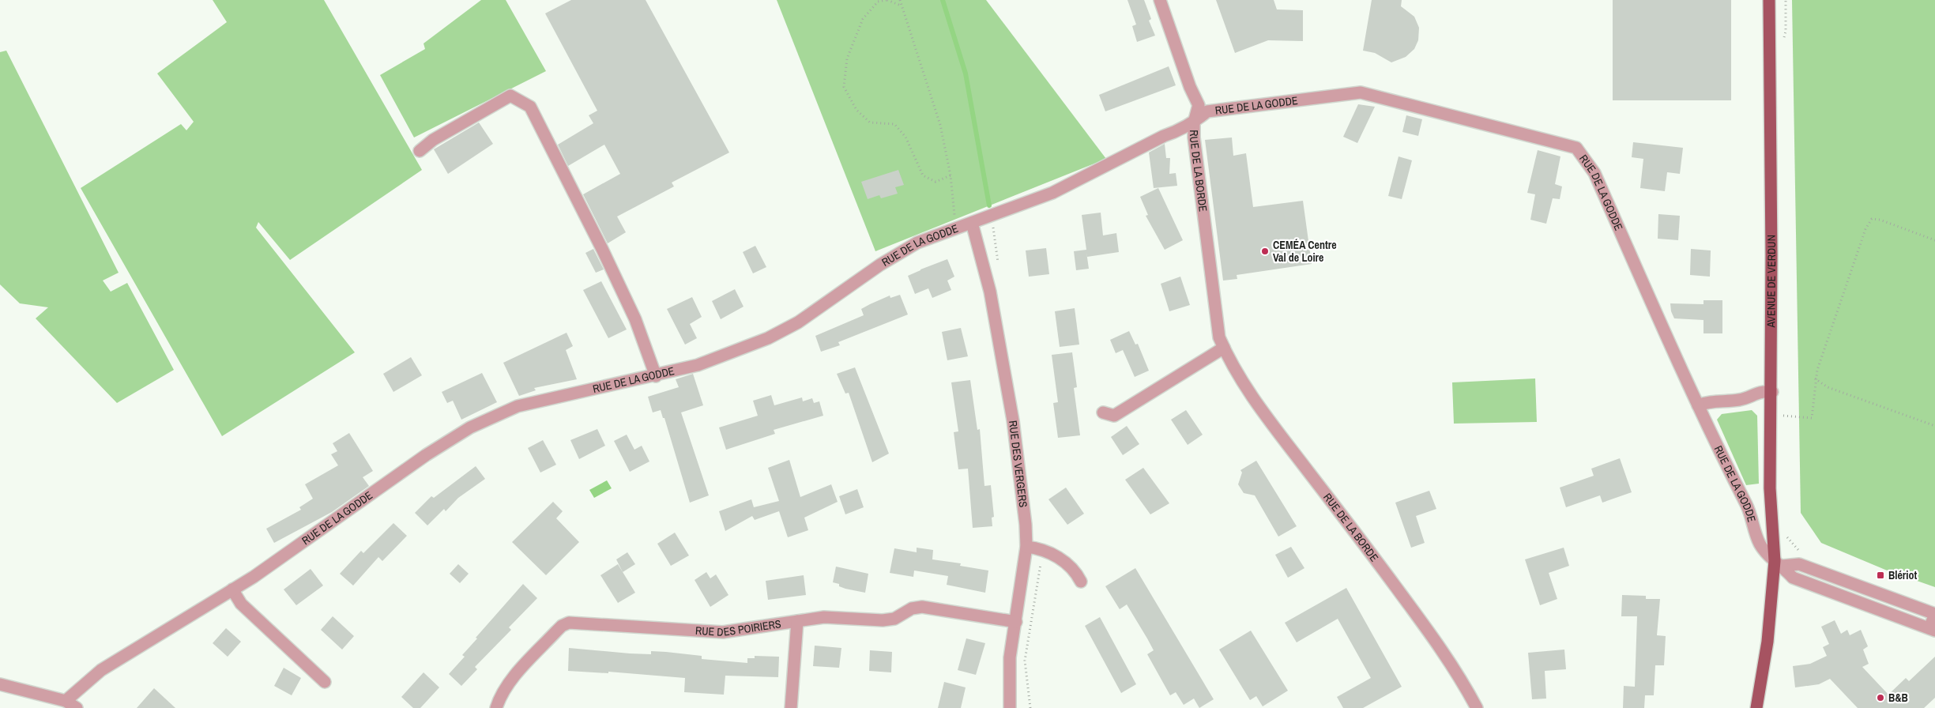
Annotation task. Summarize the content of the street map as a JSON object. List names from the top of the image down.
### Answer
{
  "streets": {
    "main road": ["AVENUE DE VERDUN"],
    "street": [
      "RUE DE LA GODDE",
      "RUE DE LA BORDE",
      "RUE DES VERGERS",
      "RUE DES POIRIERS"
    ]
  },
  "crossings": [
    ["RUE DE LA GODDE", "RUE DE LA BORDE"],
    ["RUE DE LA GODDE", "AVENUE DE VERDUN"],
    ["RUE DE LA GODDE", "RUE DES VERGERS"],
    ["RUE DES VERGERS", "RUE DES POIRIERS"]
  ],
  "places": {
    "other": ["CEMÉA Centre Val de Loire", "B&B"],
    "transit": ["Blériot"]
  }
}
